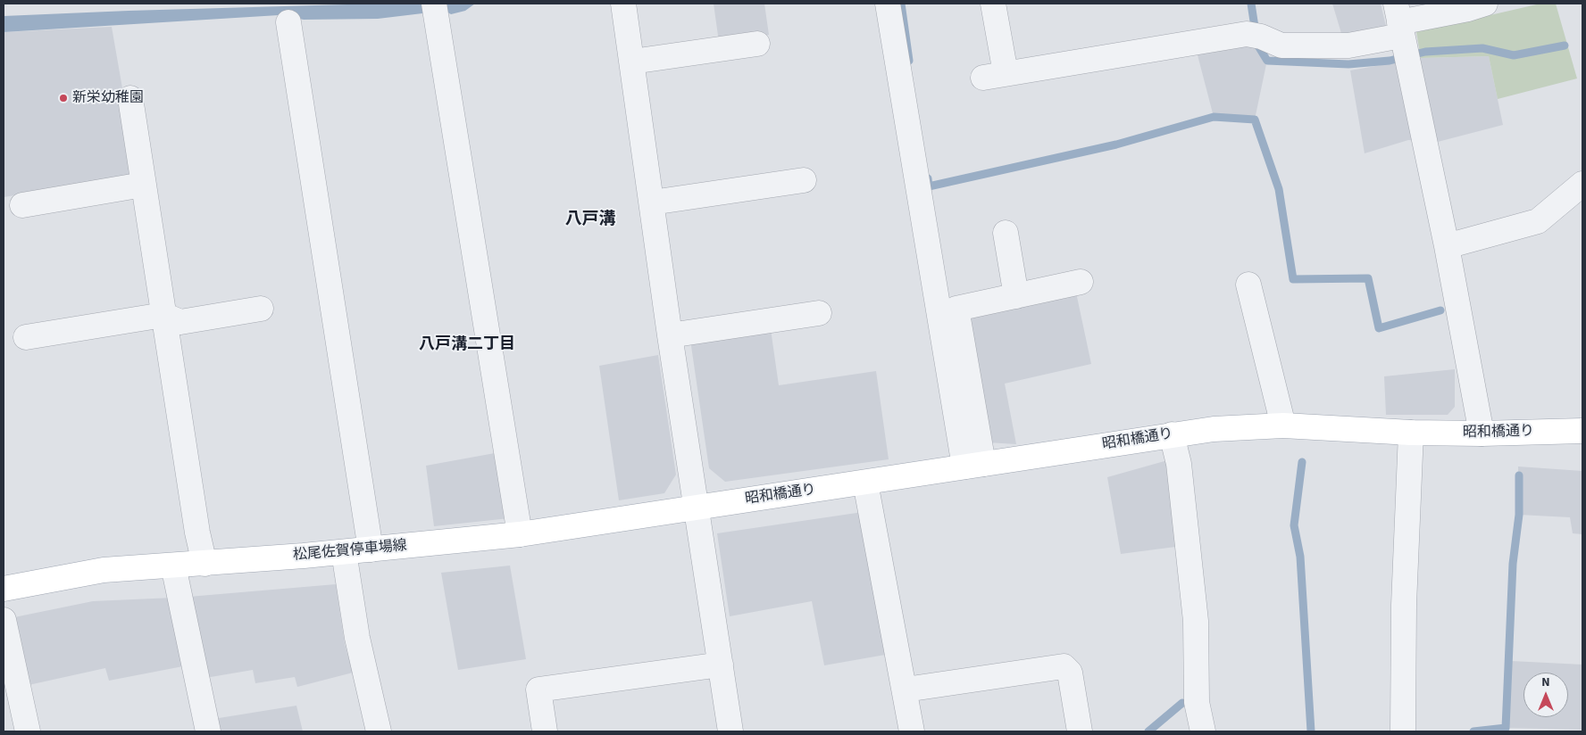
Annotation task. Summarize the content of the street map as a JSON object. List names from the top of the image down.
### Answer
{
  "streets": {
    "main road": ["昭和橋通り", "松尾佐賀停車場線"]
  },
  "crossings": [
    ["昭和橋通り", "松尾佐賀停車場線"]
  ],
  "districts": ["八戸溝", "八戸溝二丁目"],
  "places": ["新栄幼稚園"],
  "north": "top"
}
